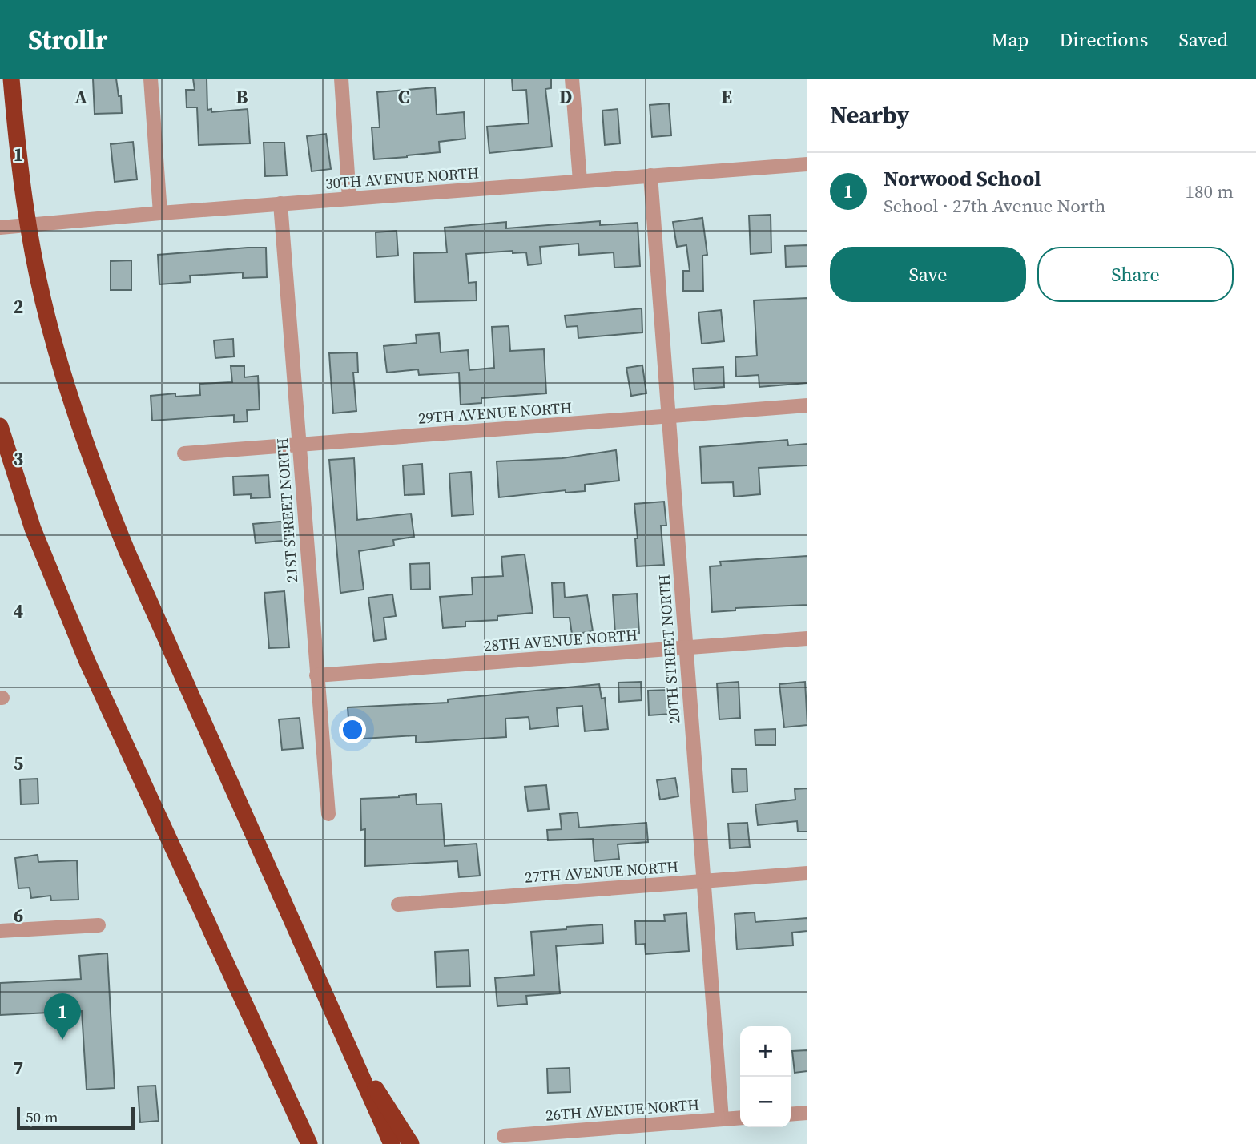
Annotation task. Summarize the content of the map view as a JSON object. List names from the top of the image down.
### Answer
{
  "streets": {
    "street": [
      "30TH AVENUE NORTH",
      "29TH AVENUE NORTH",
      "21ST STREET NORTH",
      "28TH AVENUE NORTH",
      "20TH STREET NORTH",
      "27TH AVENUE NORTH",
      "26TH AVENUE NORTH"
    ]
  },
  "crossings": [
    ["30TH AVENUE NORTH", "21ST STREET NORTH"],
    ["30TH AVENUE NORTH", "20TH STREET NORTH"],
    ["29TH AVENUE NORTH", "21ST STREET NORTH"],
    ["29TH AVENUE NORTH", "20TH STREET NORTH"],
    ["21ST STREET NORTH", "28TH AVENUE NORTH"],
    ["28TH AVENUE NORTH", "20TH STREET NORTH"],
    ["20TH STREET NORTH", "27TH AVENUE NORTH"],
    ["20TH STREET NORTH", "26TH AVENUE NORTH"]
  ],
  "scale_bar": "50 m",
  "page": {
    "header": "Strollr",
    "nav": ["Map", "Directions", "Saved"],
    "heading": "Nearby",
    "list": [
      {
        "mark": "1",
        "name": "Norwood School",
        "note": "School · 27th Avenue North",
        "value": "180 m"
      }
    ],
    "buttons": ["Save", "Share"],
    "pins": "1",
    "map_buttons": ["+", "−"],
    "scale": "50 m"
  },
  "grid": {
    "columns": [
      "A",
      "B",
      "C",
      "D",
      "E"
    ],
    "rows": [
      "1",
      "2",
      "3",
      "4",
      "5",
      "6",
      "7"
    ]
  }
}
